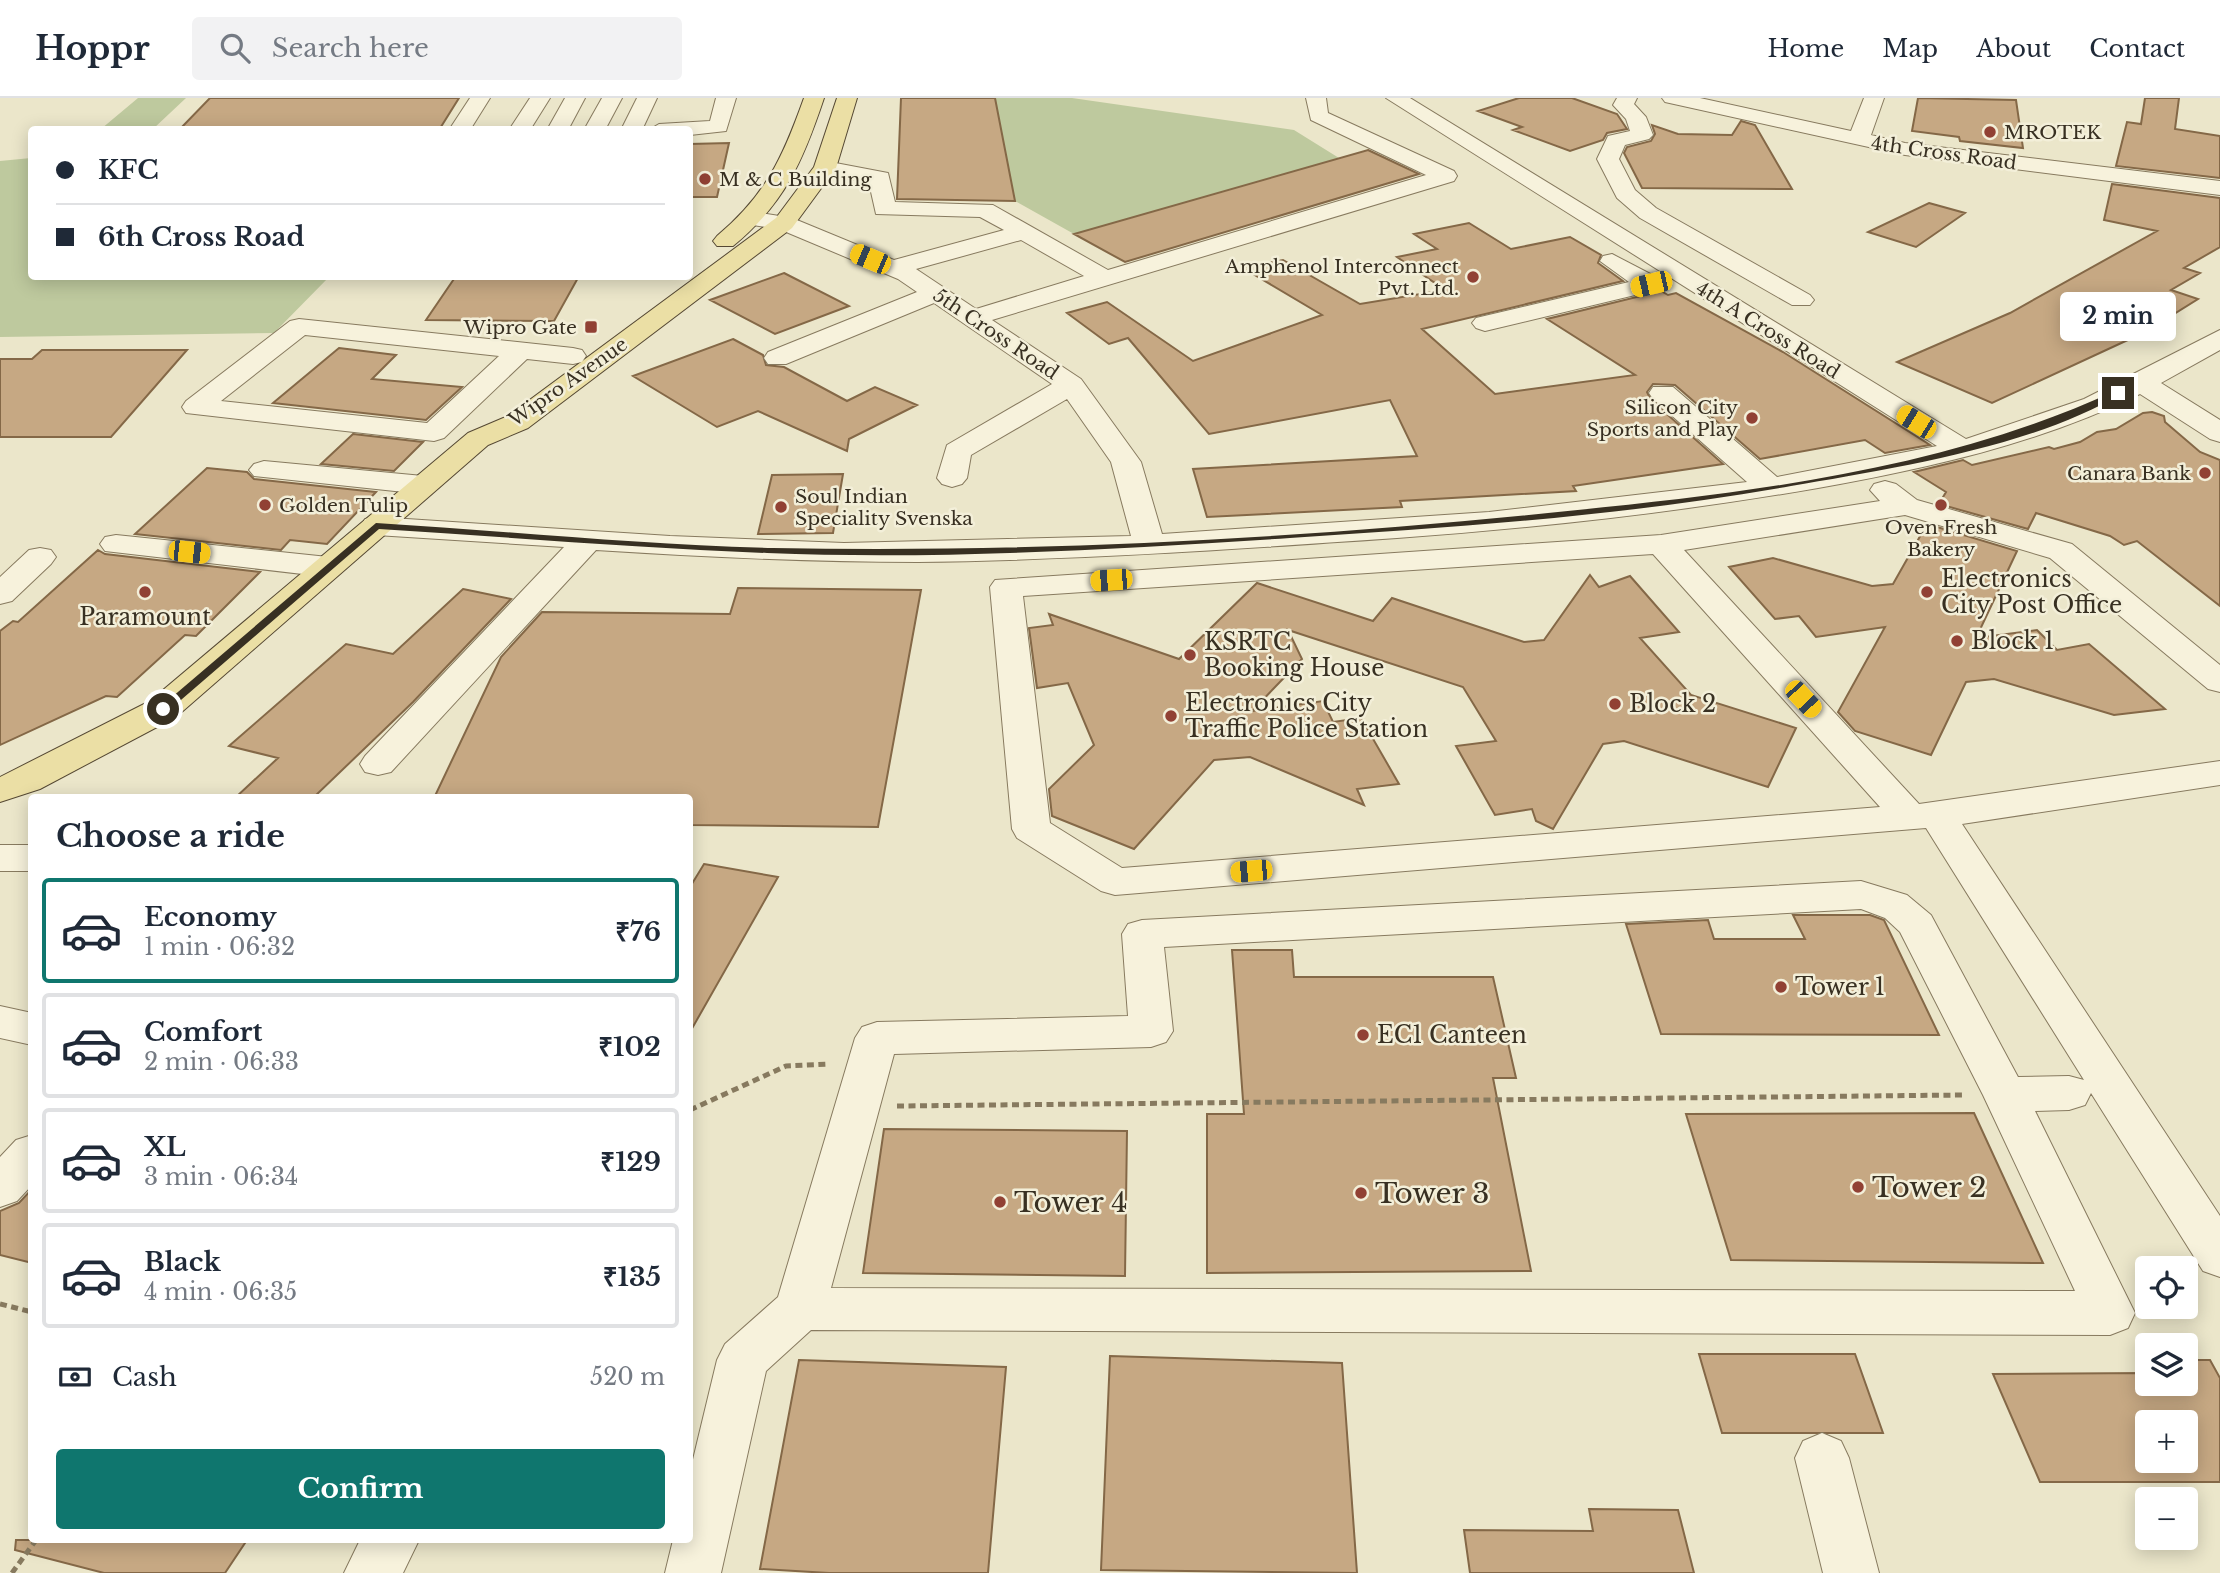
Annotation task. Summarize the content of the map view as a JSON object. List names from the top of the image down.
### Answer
{
  "streets": {
    "main road": ["Wipro Avenue"],
    "street": ["4th Cross Road", "4th A Cross Road", "5th Cross Road"]
  },
  "crossings": [
    ["5th Cross Road", "Wipro Avenue"]
  ],
  "places": {
    "other": [
      "MROTEK",
      "M & C Building",
      "Amphenol Interconnect Pvt. Ltd.",
      "Silicon City Sports and Play",
      "Canara Bank",
      "Golden Tulip",
      "Oven Fresh Bakery",
      "Soul Indian Speciality Svenska",
      "Paramount",
      "Electronics City Post Office",
      "Block 1",
      "KSRTC Booking House",
      "Block 2",
      "Electronics City Traffic Police Station",
      "Tower 1",
      "EC1 Canteen",
      "Tower 2",
      "Tower 3",
      "Tower 4"
    ],
    "transit": ["Wipro Gate"]
  },
  "page": {
    "header": "Hoppr",
    "search": "Search here",
    "nav": [
      "Home",
      "Map",
      "About",
      "Contact"
    ],
    "banner": ["KFC", "6th Cross Road"],
    "bubble": "2 min",
    "heading": "Choose a ride",
    "list": [
      {
        "name": "Economy",
        "note": "1 min · 06:32",
        "value": "₹76"
      },
      {
        "name": "Comfort",
        "note": "2 min · 06:33",
        "value": "₹102"
      },
      {
        "name": "XL",
        "note": "3 min · 06:34",
        "value": "₹129"
      },
      {
        "name": "Black",
        "note": "4 min · 06:35",
        "value": "₹135"
      }
    ],
    "map_buttons": ["+", "−"],
    "pay": ["Cash", "520 m"],
    "buttons": "Confirm"
  }
}
